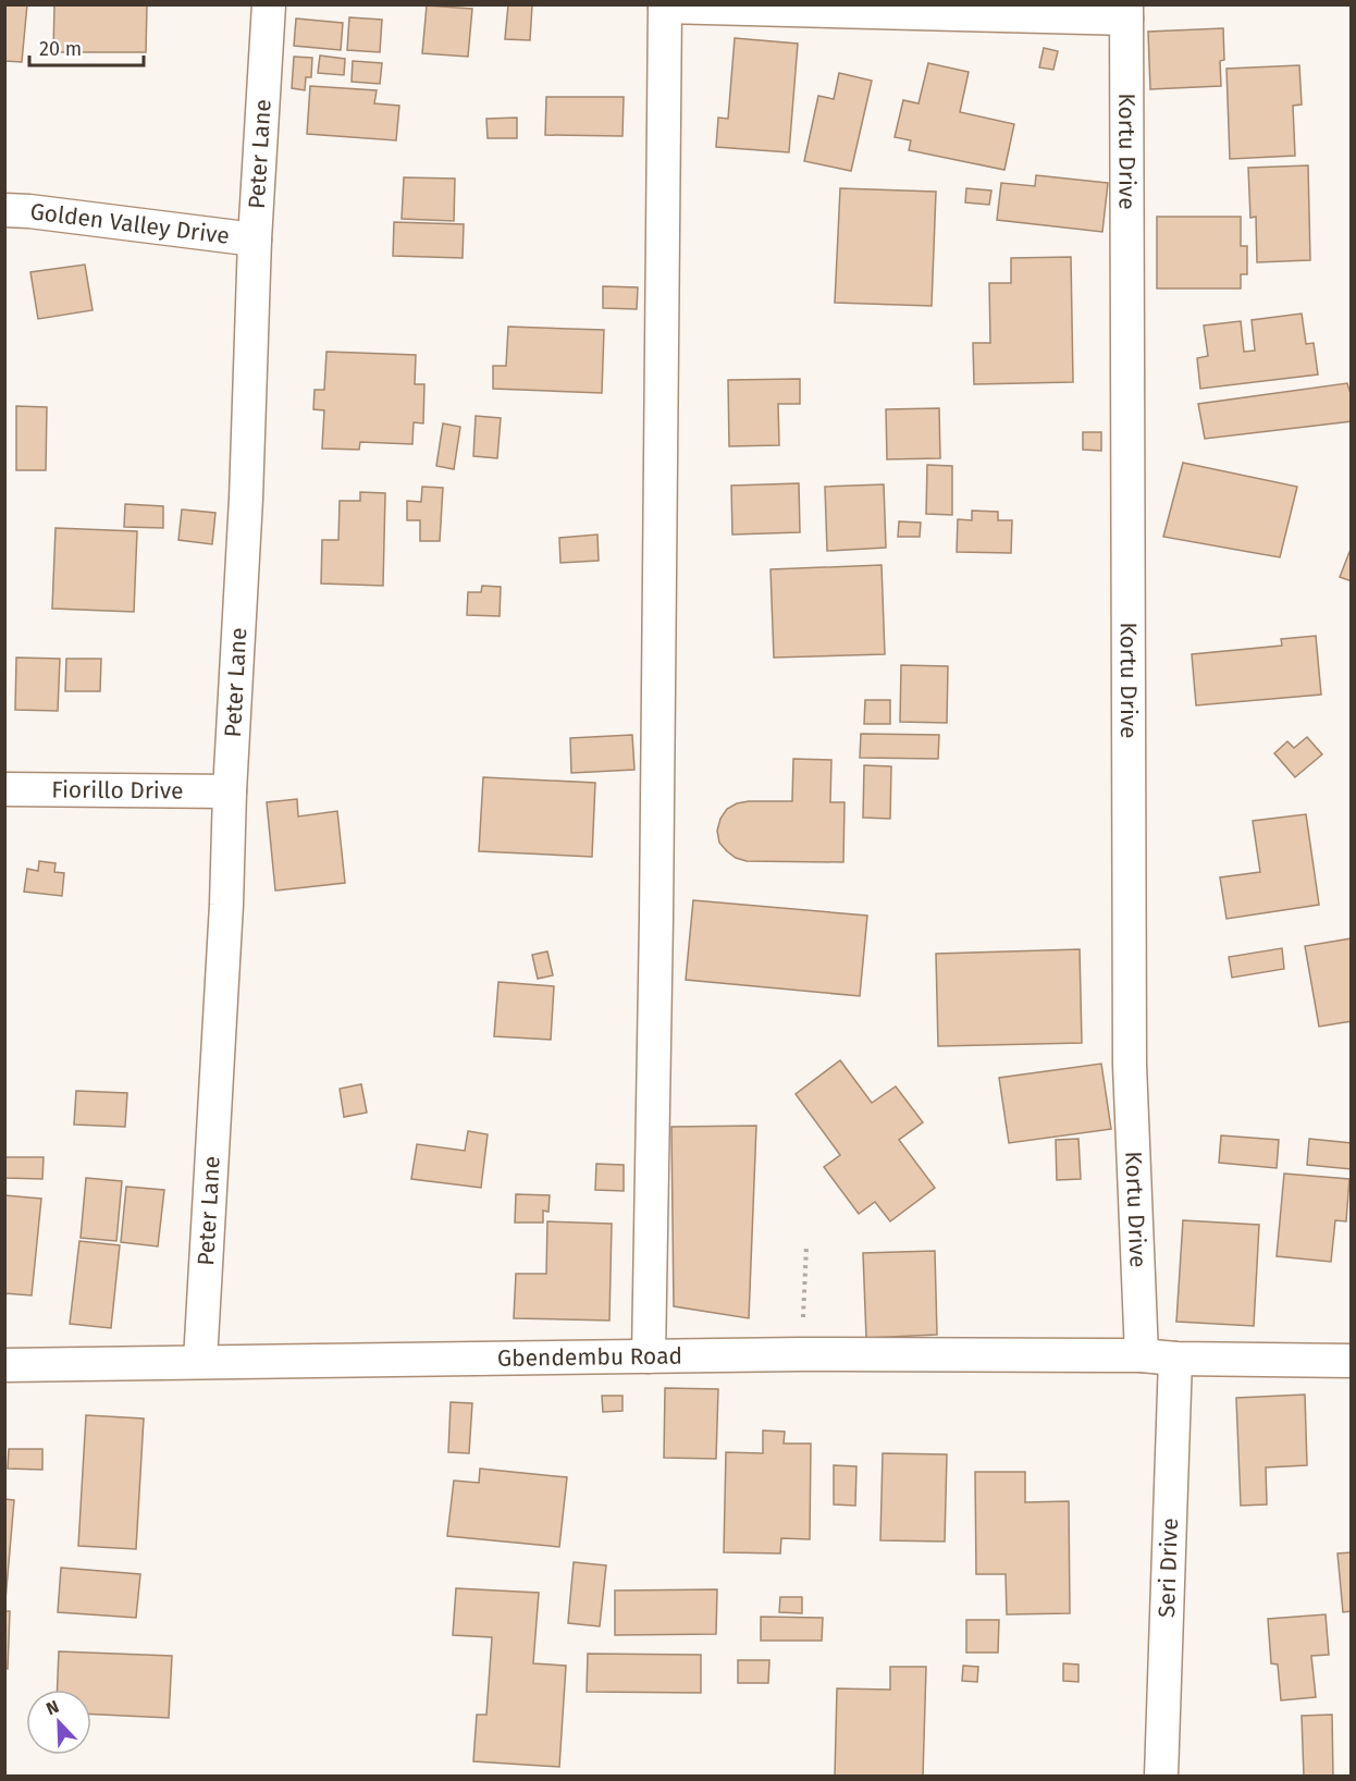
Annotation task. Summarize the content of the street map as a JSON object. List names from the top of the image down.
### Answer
{
  "streets": {
    "street": [
      "Kortu Drive",
      "Peter Lane",
      "Golden Valley Drive",
      "Fiorillo Drive",
      "Gbendembu Road",
      "Seri Drive"
    ]
  },
  "crossings": [
    ["Kortu Drive", "Gbendembu Road"],
    ["Peter Lane", "Golden Valley Drive"],
    ["Peter Lane", "Fiorillo Drive"],
    ["Peter Lane", "Gbendembu Road"],
    ["Gbendembu Road", "Seri Drive"]
  ],
  "scale_bar": "20 m",
  "north": "top left"
}
